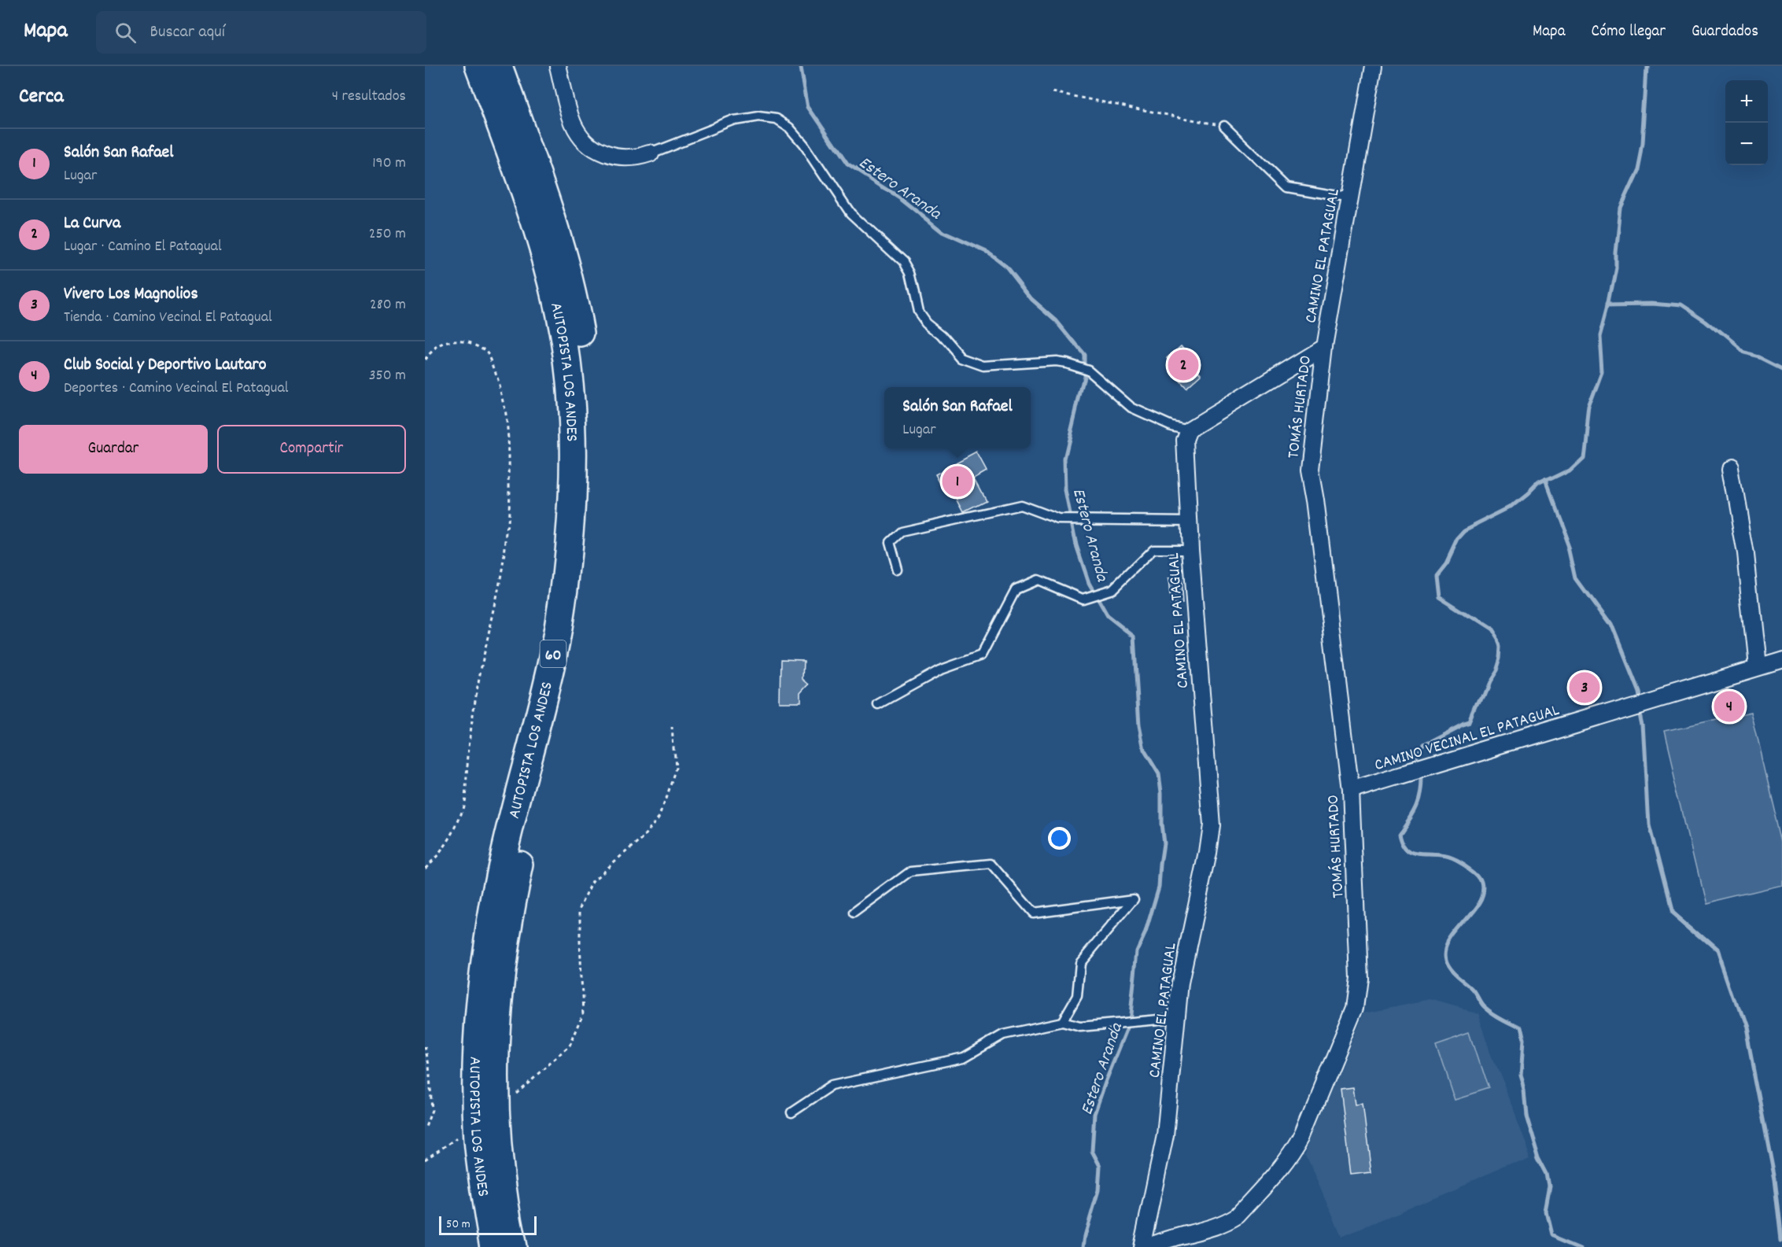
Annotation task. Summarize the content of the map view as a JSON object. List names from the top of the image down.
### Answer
{
  "streets": {
    "highway": ["AUTOPISTA LOS ANDES", "60"],
    "street": ["CAMINO EL PATAGUAL", "TOMÁS HURTADO", "CAMINO VECINAL EL PATAGUAL"]
  },
  "crossings": [
    ["CAMINO EL PATAGUAL", "TOMÁS HURTADO"],
    ["TOMÁS HURTADO", "CAMINO VECINAL EL PATAGUAL"]
  ],
  "water": ["Estero Aranda"],
  "scale_bar": "50 m",
  "page": {
    "header": "Mapa",
    "search": "Buscar aquí",
    "nav": ["Mapa", "Cómo llegar", "Guardados"],
    "heading": ["Cerca", "4 resultados"],
    "map_buttons": ["+", "−"],
    "list": [
      {
        "mark": "1",
        "name": "Salón San Rafael",
        "note": "Lugar",
        "value": "190 m"
      },
      {
        "mark": "2",
        "name": "La Curva",
        "note": "Lugar · Camino El Patagual",
        "value": "250 m"
      },
      {
        "mark": "3",
        "name": "Vivero Los Magnolios",
        "note": "Tienda · Camino Vecinal El Patagual",
        "value": "280 m"
      },
      {
        "mark": "4",
        "name": "Club Social y Deportivo Lautaro",
        "note": "Deportes · Camino Vecinal El Patagual",
        "value": "350 m"
      }
    ],
    "pins": [
      "2",
      "1",
      "3",
      "4"
    ],
    "popup": ["Salón San Rafael", "Lugar"],
    "buttons": ["Guardar", "Compartir"],
    "scale": "50 m"
  }
}
